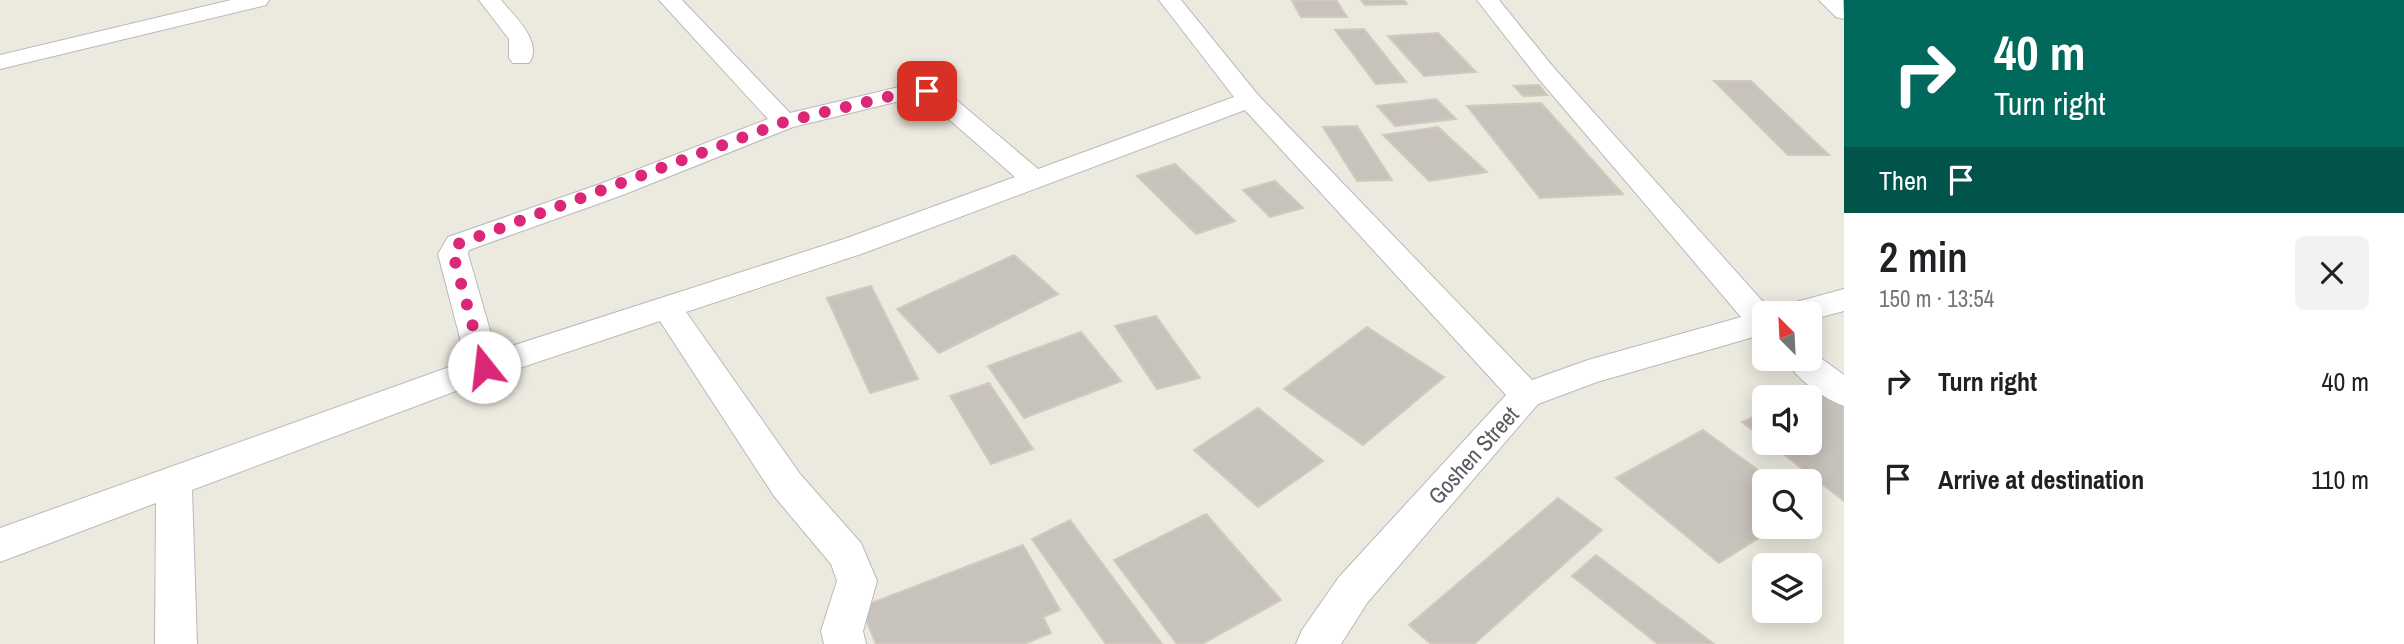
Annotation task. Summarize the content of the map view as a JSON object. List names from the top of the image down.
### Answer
{
  "streets": {
    "street": ["Goshen Street"]
  },
  "north": "top left",
  "page": {
    "turn": ["40 m", "Turn right"],
    "then": "Then",
    "heading": ["2 min", "150 m · 13:54"],
    "list": [
      {
        "name": "Turn right",
        "value": "40 m"
      },
      {
        "name": "Arrive at destination",
        "value": "110 m"
      }
    ]
  }
}
